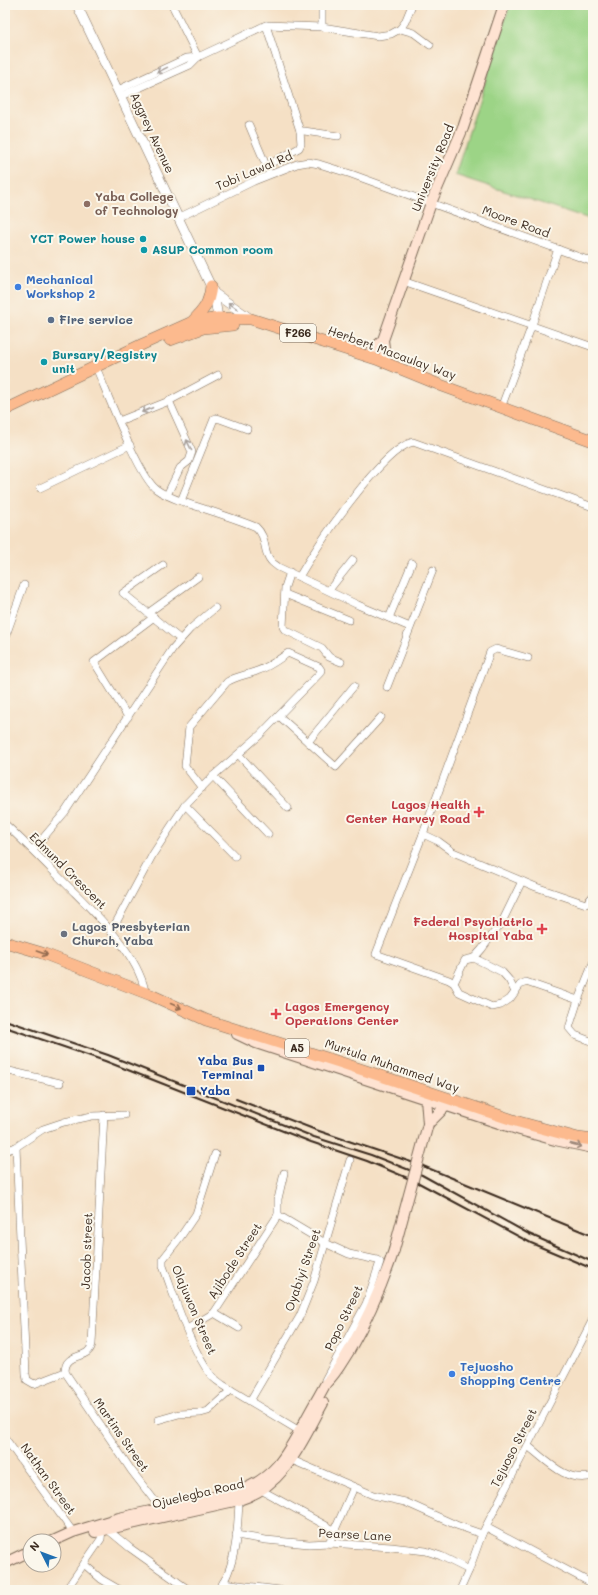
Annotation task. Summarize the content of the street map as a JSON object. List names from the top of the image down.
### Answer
{
  "streets": {
    "main road": [
      "University Road",
      "F266",
      "Herbert Macaulay Way",
      "A5",
      "Murtula Muhammed Way",
      "Ojuelegba Road"
    ],
    "street": [
      "Aggrey Avenue",
      "Tobi Lawal Rd",
      "Moore Road",
      "Edmund Crescent",
      "Jacob street",
      "Ajibode Street",
      "Oyabiyi Street",
      "Olajuwon Street",
      "Popo Street",
      "Martins Street",
      "Tejuoso Street",
      "Nathan Street",
      "Pearse Lane"
    ]
  },
  "crossings": [
    ["Aggrey Avenue", "Tobi Lawal Rd"],
    ["University Road", "Tobi Lawal Rd"],
    ["University Road", "Moore Road"],
    ["Tobi Lawal Rd", "Moore Road"],
    ["Edmund Crescent", "Murtula Muhammed Way"],
    ["Jacob street", "Martins Street"],
    ["Ajibode Street", "Olajuwon Street"],
    ["Ajibode Street", "Popo Street"],
    ["Oyabiyi Street", "Olajuwon Street"],
    ["Oyabiyi Street", "Popo Street"],
    ["Olajuwon Street", "Ojuelegba Road"],
    ["Popo Street", "Ojuelegba Road"],
    ["Martins Street", "Ojuelegba Road"],
    ["Tejuoso Street", "Pearse Lane"],
    ["Nathan Street", "Ojuelegba Road"]
  ],
  "places": {
    "other": [
      "Yaba College of Technology",
      "YCT Power house",
      "ASUP Common room",
      "Mechanical Workshop 2",
      "Fire service",
      "Bursary/Registry unit",
      "Lagos Presbyterian Church, Yaba",
      "Tejuosho Shopping Centre"
    ],
    "health": ["Lagos Health Center Harvey Road", "Federal Psychiatric Hospital Yaba", "Lagos Emergency Operations Center"],
    "transit": ["Yaba Bus Terminal", "Yaba"]
  },
  "north": "top left"
}
